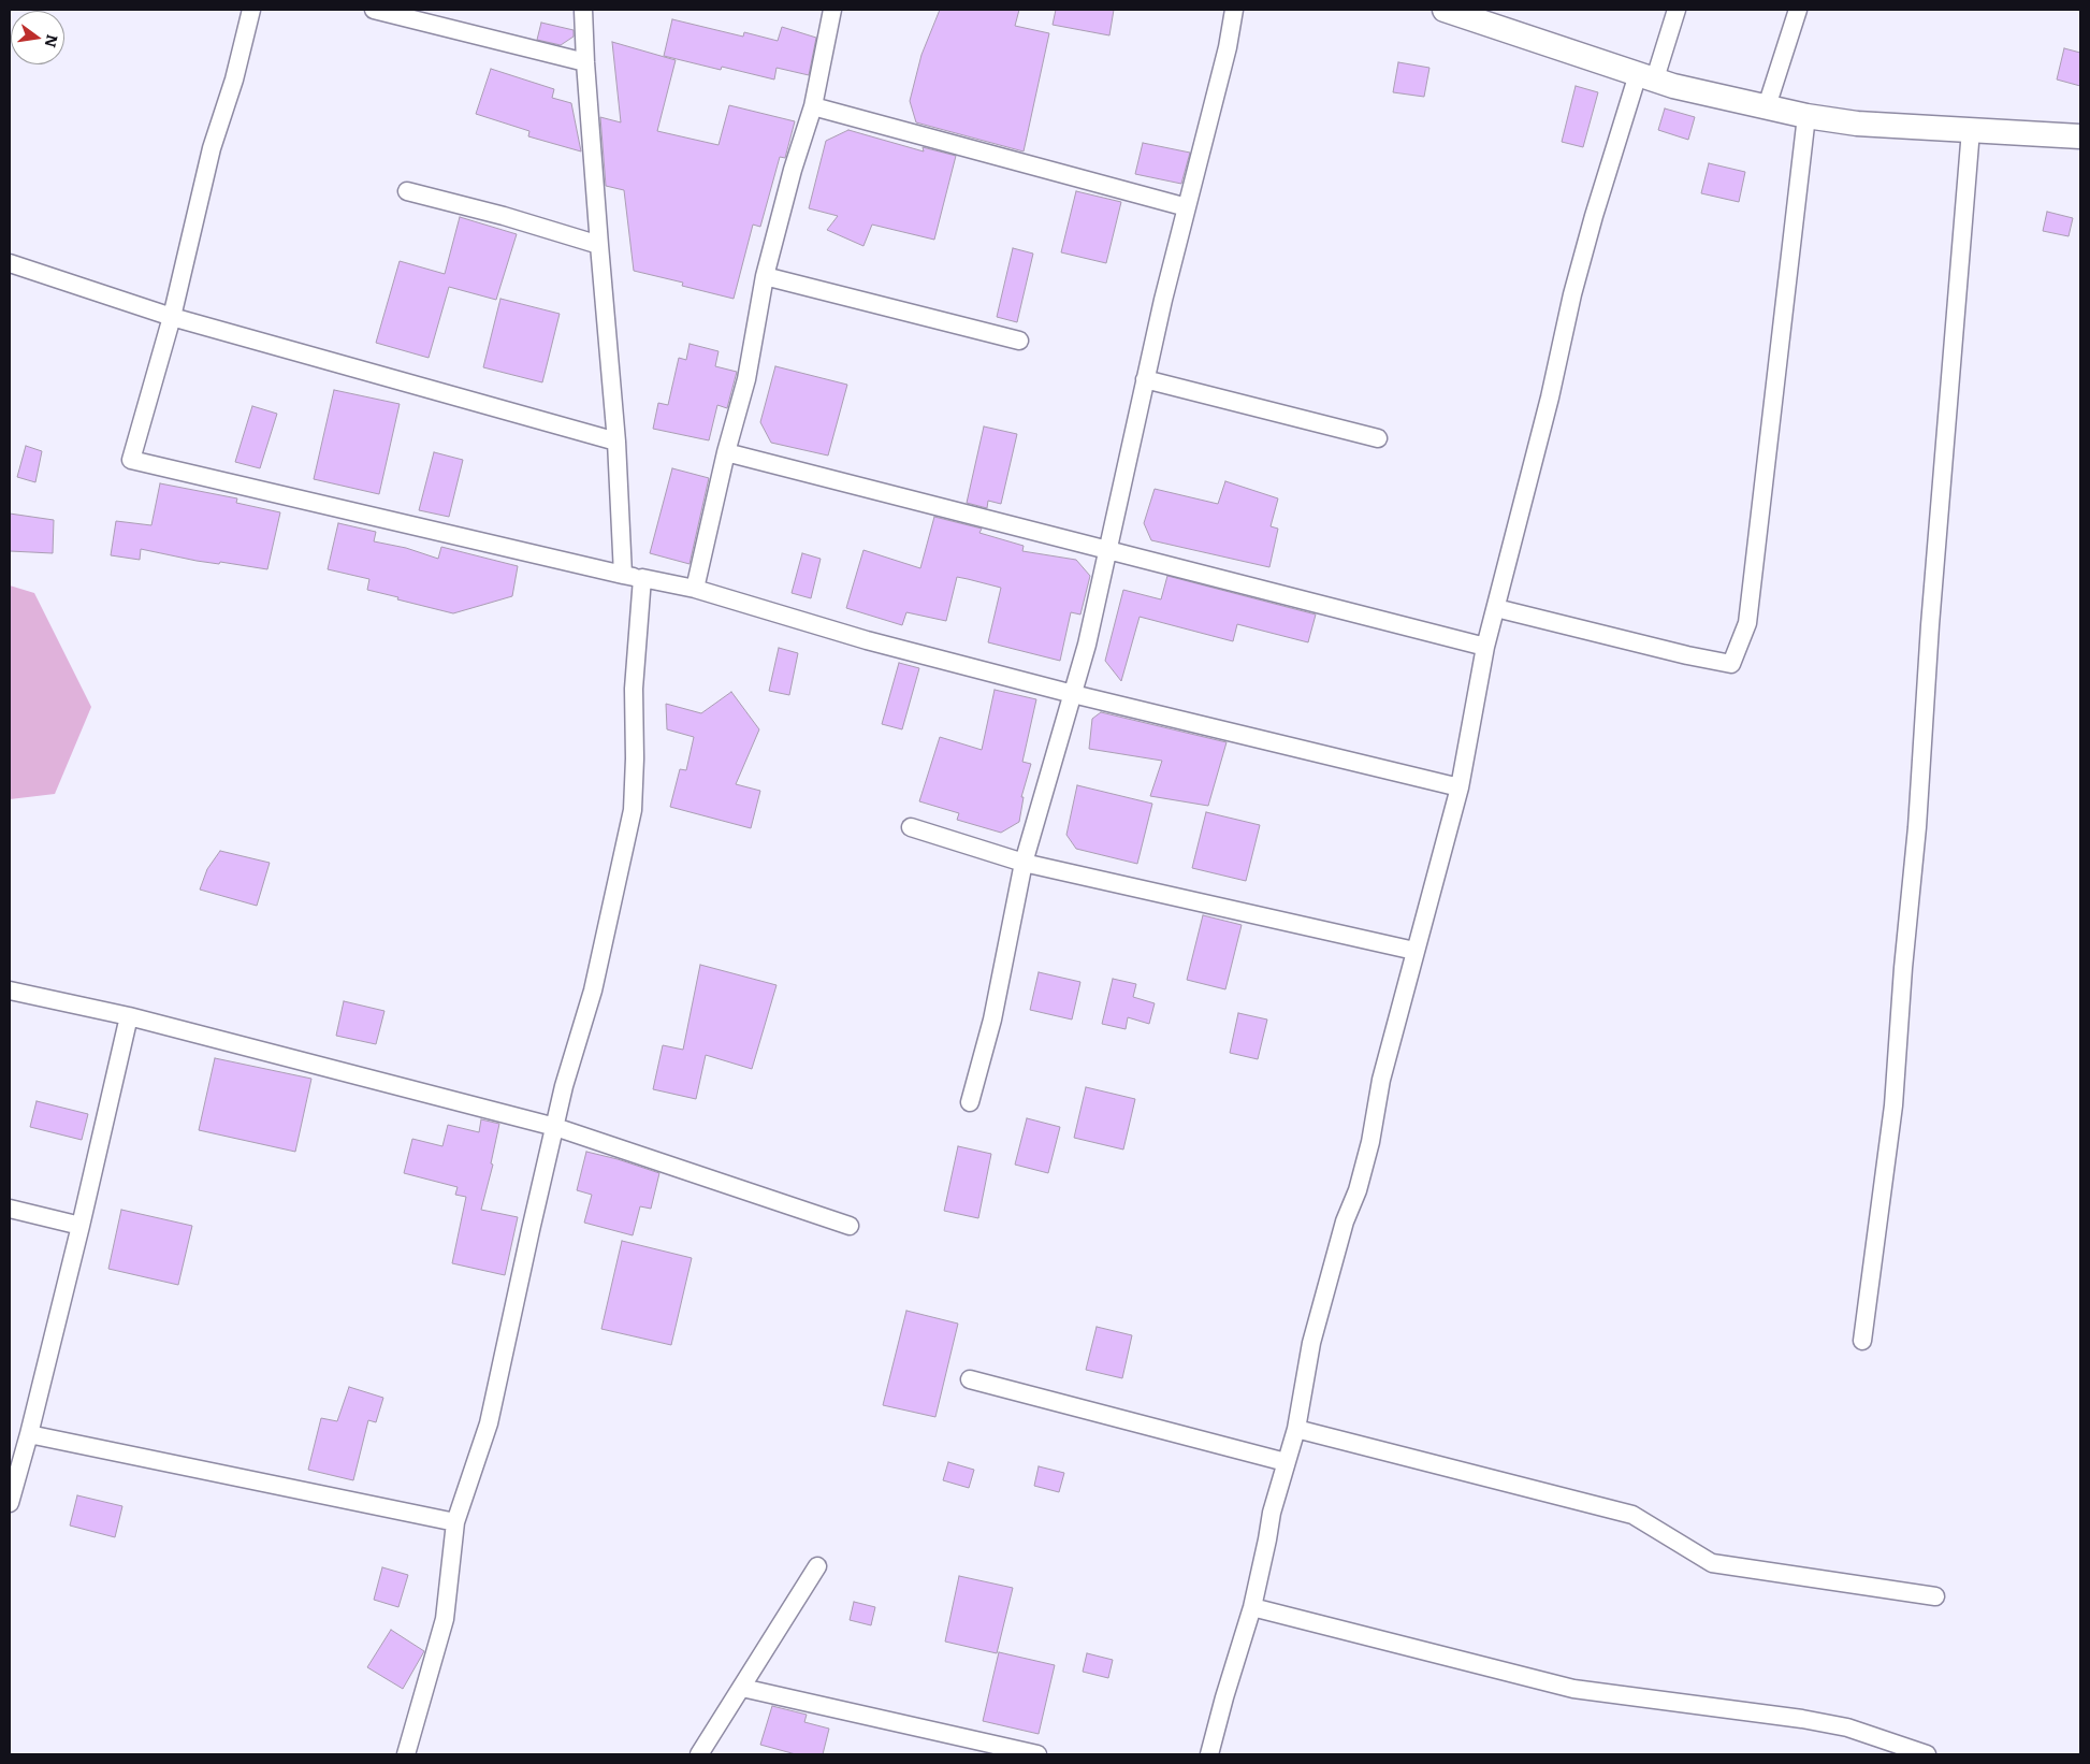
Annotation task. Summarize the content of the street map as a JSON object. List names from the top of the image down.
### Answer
{
  "north": "right"
}
